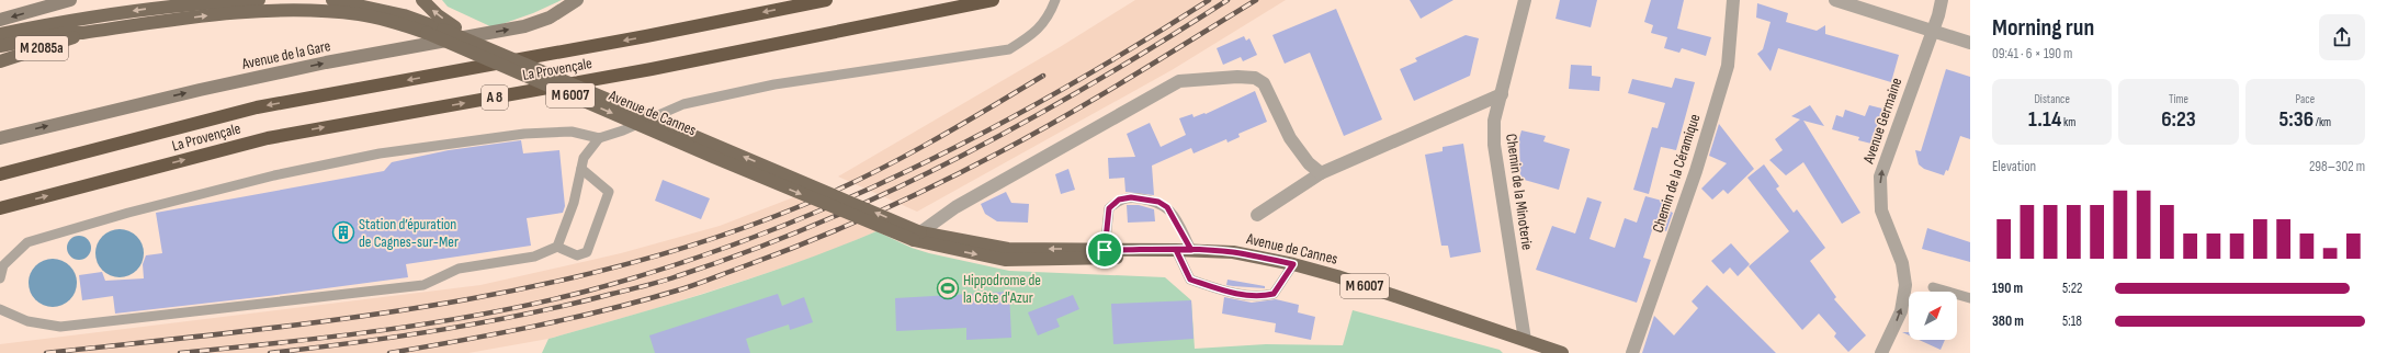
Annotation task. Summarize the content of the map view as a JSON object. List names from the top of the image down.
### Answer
{
  "streets": {
    "highway": ["La Provençale", "A 8"],
    "main road": [
      "M 2085a",
      "Avenue de la Gare",
      "M 6007",
      "Avenue de Cannes"
    ],
    "street": ["Avenue Germaine", "Chemin de la Céramique", "Chemin de la Minoterie"]
  },
  "crossings": [
    ["M 2085a", "Avenue de Cannes"],
    ["Avenue de Cannes", "Chemin de la Minoterie"]
  ],
  "one_way": ["Avenue Germaine"],
  "places": {
    "building": ["Station d’épuration de Cagnes-sur-Mer"],
    "sports": ["Hippodrome de la Côte d'Azur"]
  },
  "north": "top right",
  "page": {
    "heading": ["Morning run", "09:41 · 6 × 190 m"],
    "stats": [
      ["Distance", "1.14 km"],
      ["Time", "6:23"],
      ["Pace", "5:36 /km"]
    ],
    "chart": ["Elevation", "298–302 m"],
    "list": [
      {
        "name": "190 m",
        "note": "5:22"
      },
      {
        "name": "380 m",
        "note": "5:18"
      }
    ]
  }
}
